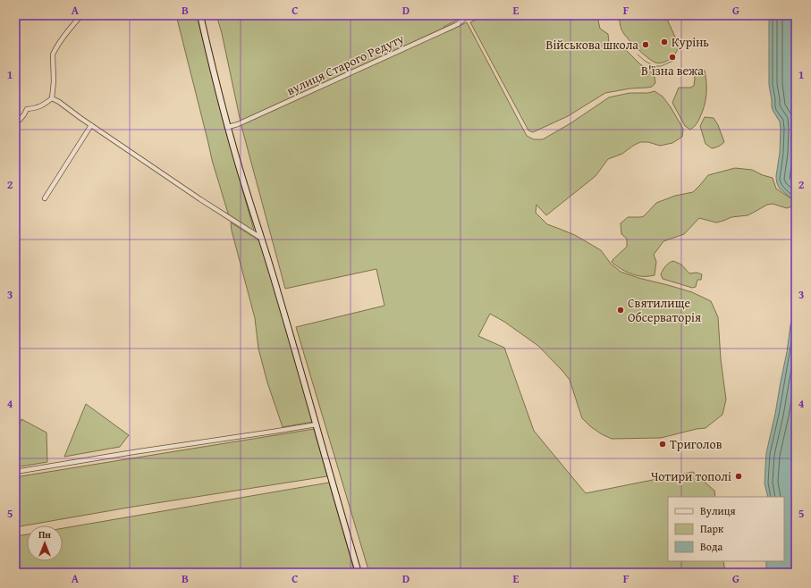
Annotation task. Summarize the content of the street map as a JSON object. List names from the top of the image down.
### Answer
{
  "streets": {
    "street": ["вулиця Старого Редуту"]
  },
  "places": [
    "Курінь",
    "Військова школа",
    "В'їзна вежа",
    "Святилище Обсерваторія",
    "Триголов",
    "Чотири тополі"
  ],
  "legend": ["Вулиця", "Парк", "Вода"],
  "north": "top",
  "grid": {
    "columns": [
      "A",
      "B",
      "C",
      "D",
      "E",
      "F",
      "G"
    ],
    "rows": [
      "1",
      "2",
      "3",
      "4",
      "5"
    ]
  }
}
